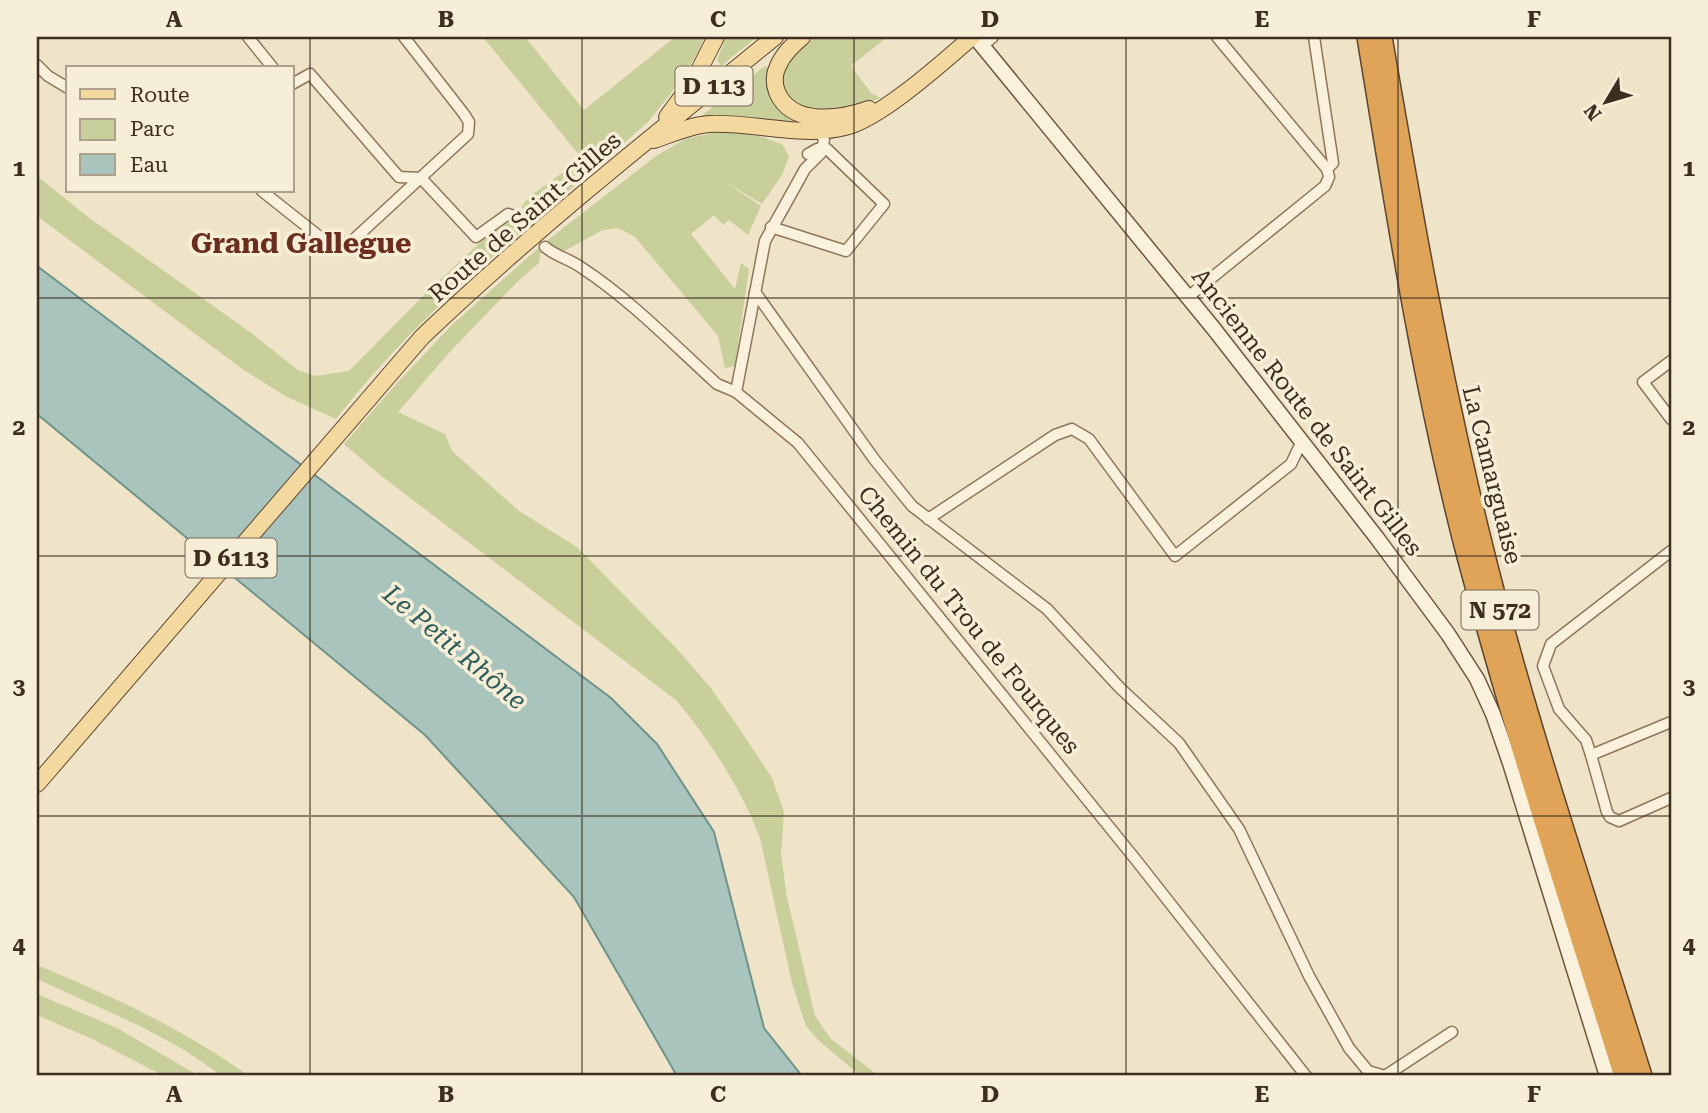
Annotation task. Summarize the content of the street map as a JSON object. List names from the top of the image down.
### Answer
{
  "streets": {
    "highway": ["La Camarguaise", "N 572"],
    "main road": ["D 113", "Route de Saint-Gilles", "D 6113"],
    "street": ["Ancienne Route de Saint Gilles", "Chemin du Trou de Fourques"]
  },
  "districts": ["Grand Gallegue"],
  "water": ["Le Petit Rhône"],
  "legend": ["Route", "Parc", "Eau"],
  "north": "bottom left",
  "grid": {
    "columns": [
      "A",
      "B",
      "C",
      "D",
      "E",
      "F"
    ],
    "rows": [
      "1",
      "2",
      "3",
      "4"
    ]
  }
}
